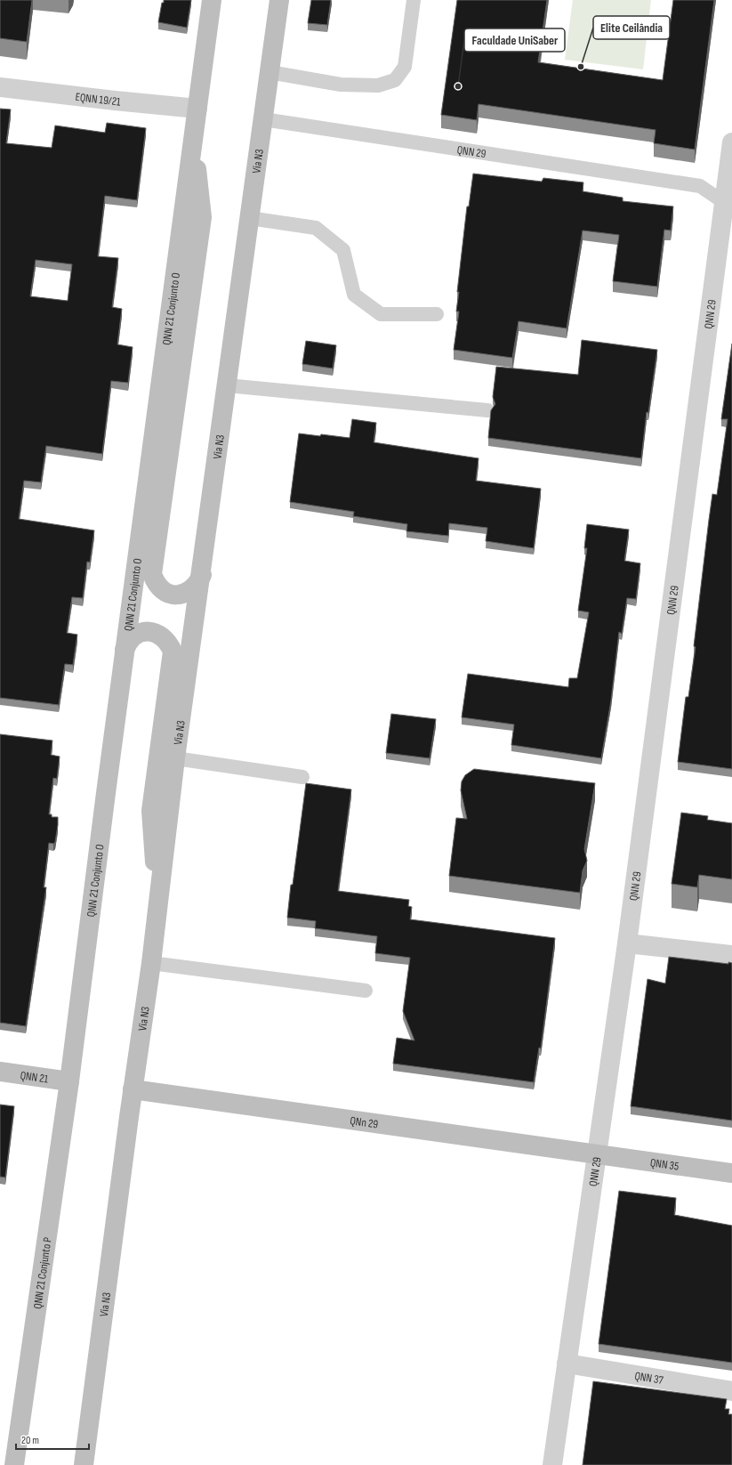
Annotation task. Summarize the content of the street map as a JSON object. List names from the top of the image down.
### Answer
{
  "streets": {
    "main road": [
      "Via N3",
      "QNN 21 Conjunto O",
      "QNN 21",
      "QNn 29",
      "QNN 35",
      "QNN 21 Conjunto P"
    ],
    "street": ["EQNN 19/21", "QNN 29", "QNN 37"]
  },
  "crossings": [
    ["EQNN 19/21", "QNN 21 Conjunto O"],
    ["QNN 29", "Via N3"],
    ["QNN 29", "QNn 29"],
    ["QNN 29", "QNN 35"],
    ["QNN 29", "QNN 37"],
    ["Via N3", "QNn 29"],
    ["QNN 21 Conjunto O", "QNN 21"],
    ["QNN 21 Conjunto O", "QNN 21 Conjunto P"],
    ["QNN 21", "QNN 21 Conjunto P"],
    ["QNn 29", "QNN 35"]
  ],
  "places": ["Elite Ceilândia", "Faculdade UniSaber"],
  "scale_bar": "20 m"
}
